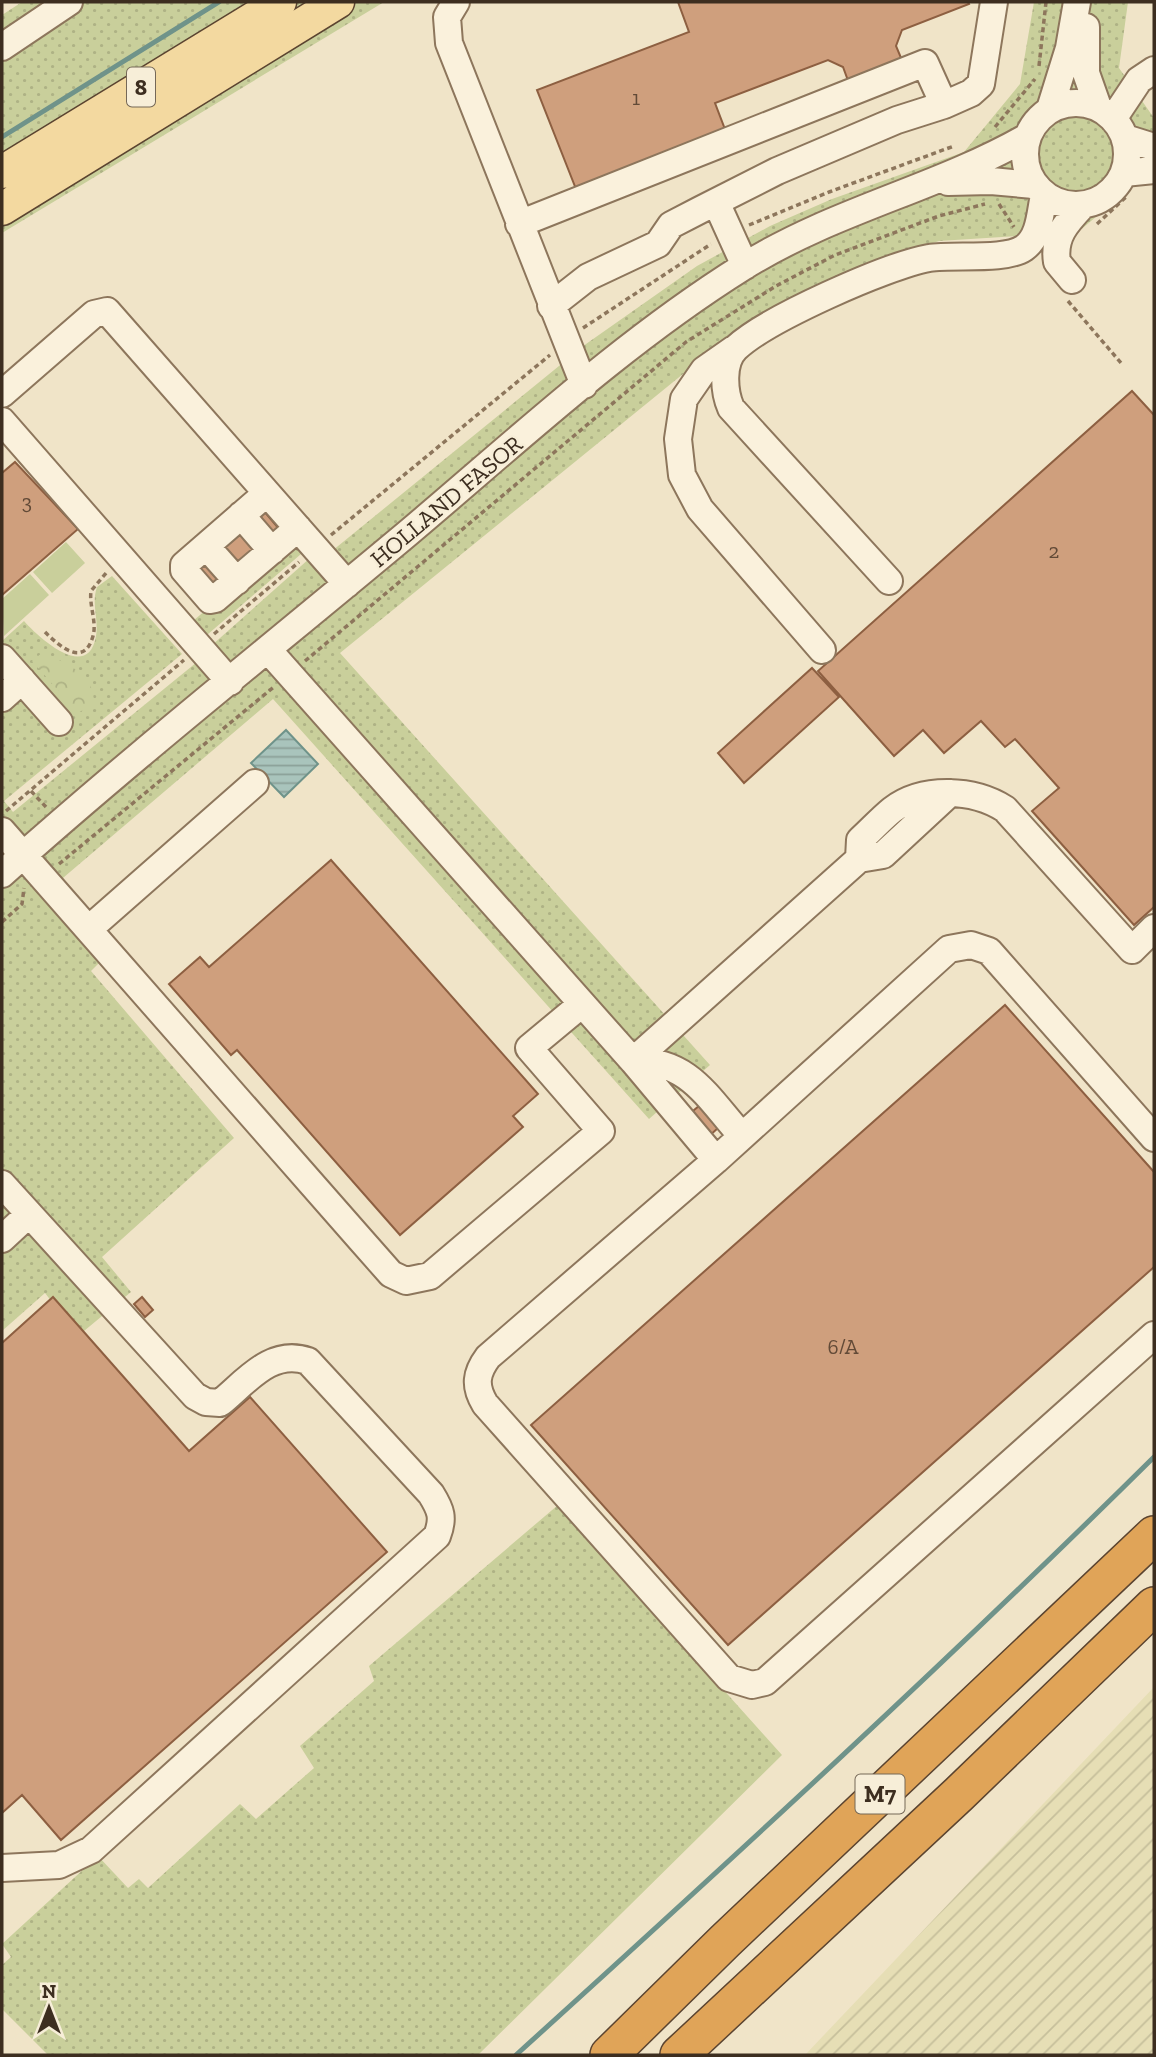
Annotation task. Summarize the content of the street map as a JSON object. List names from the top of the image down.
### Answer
{
  "streets": {
    "highway": ["M7"],
    "main road": ["8"],
    "street": ["HOLLAND FASOR"]
  },
  "house_numbers": [
    "1",
    "3",
    "2",
    "6/A"
  ],
  "north": "top"
}
